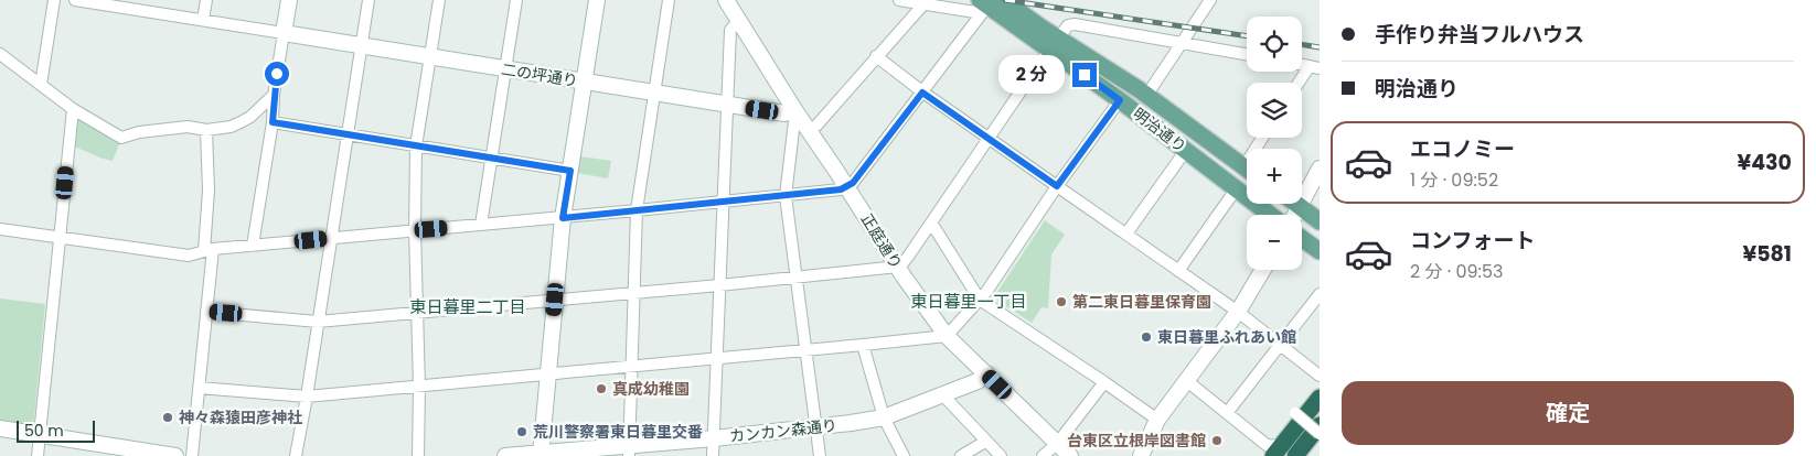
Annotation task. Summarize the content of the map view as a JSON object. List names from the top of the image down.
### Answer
{
  "streets": {
    "main road": ["明治通り"],
    "street": ["二の坪通り", "正庭通り", "カンカン森通り"]
  },
  "crossings": [
    ["二の坪通り", "正庭通り"],
    ["正庭通り", "カンカン森通り"]
  ],
  "districts": ["東日暮里一丁目", "東日暮里二丁目"],
  "places": [
    "第二東日暮里保育園",
    "東日暮里ふれあい館",
    "真成幼稚園",
    "神々森猿田彦神社",
    "荒川警察署東日暮里交番",
    "台東区立根岸図書館"
  ],
  "scale_bar": "50 m",
  "page": {
    "banner": ["手作り弁当フルハウス", "明治通り"],
    "map_buttons": ["+", "−"],
    "bubble": "2 分",
    "list": [
      {
        "name": "エコノミー",
        "note": "1 分 · 09:52",
        "value": "¥430"
      },
      {
        "name": "コンフォート",
        "note": "2 分 · 09:53",
        "value": "¥581"
      }
    ],
    "buttons": "確定",
    "scale": "50 m"
  }
}
